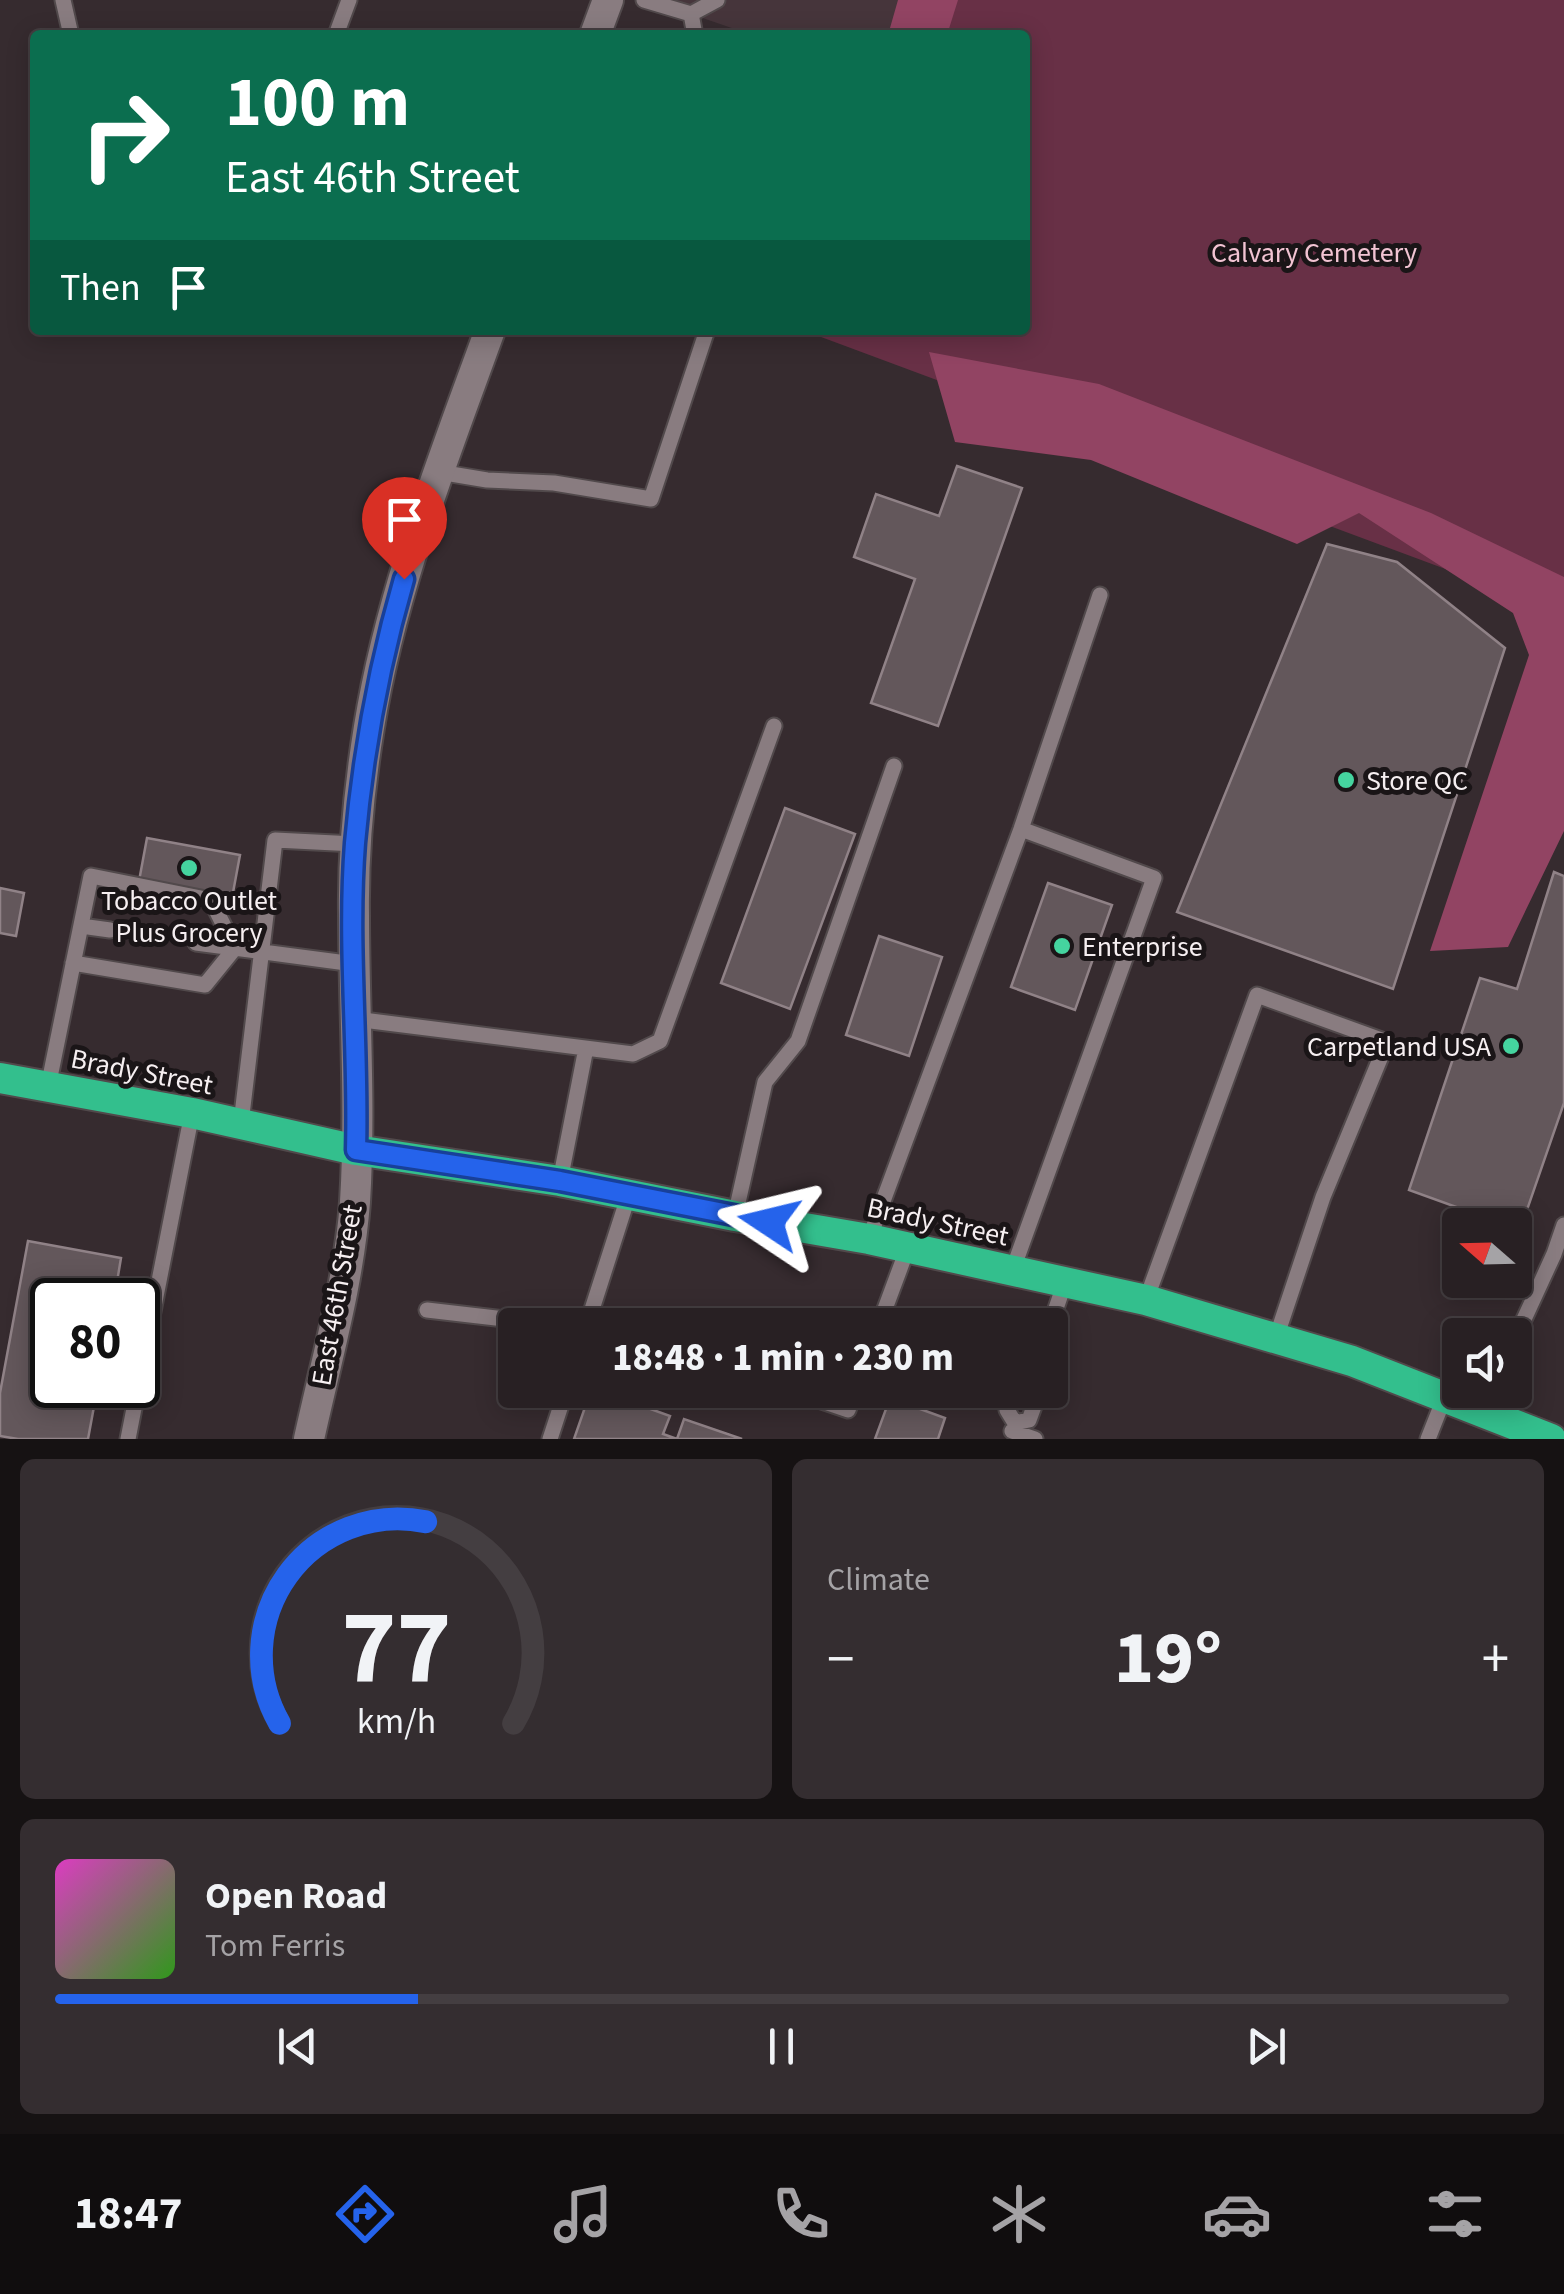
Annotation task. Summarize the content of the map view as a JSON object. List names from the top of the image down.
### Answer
{
  "streets": {
    "highway": ["Brady Street"],
    "street": ["East 46th Street"]
  },
  "crossings": [
    ["Brady Street", "East 46th Street"]
  ],
  "parks": ["Calvary Cemetery"],
  "places": [
    "Store QC",
    "Tobacco Outlet Plus Grocery",
    "Enterprise",
    "Carpetland USA"
  ],
  "north": "left",
  "page": {
    "turn": ["100 m", "East 46th Street"],
    "then": "Then",
    "limit": "80",
    "trip": "18:48 · 1 min · 230 m",
    "tile": "Climate",
    "heat": ["−", "19°", "+"],
    "song": ["Open Road", "Tom Ferris"],
    "tabs": "18:47",
    "gauge": ["77", "km/h"]
  }
}
